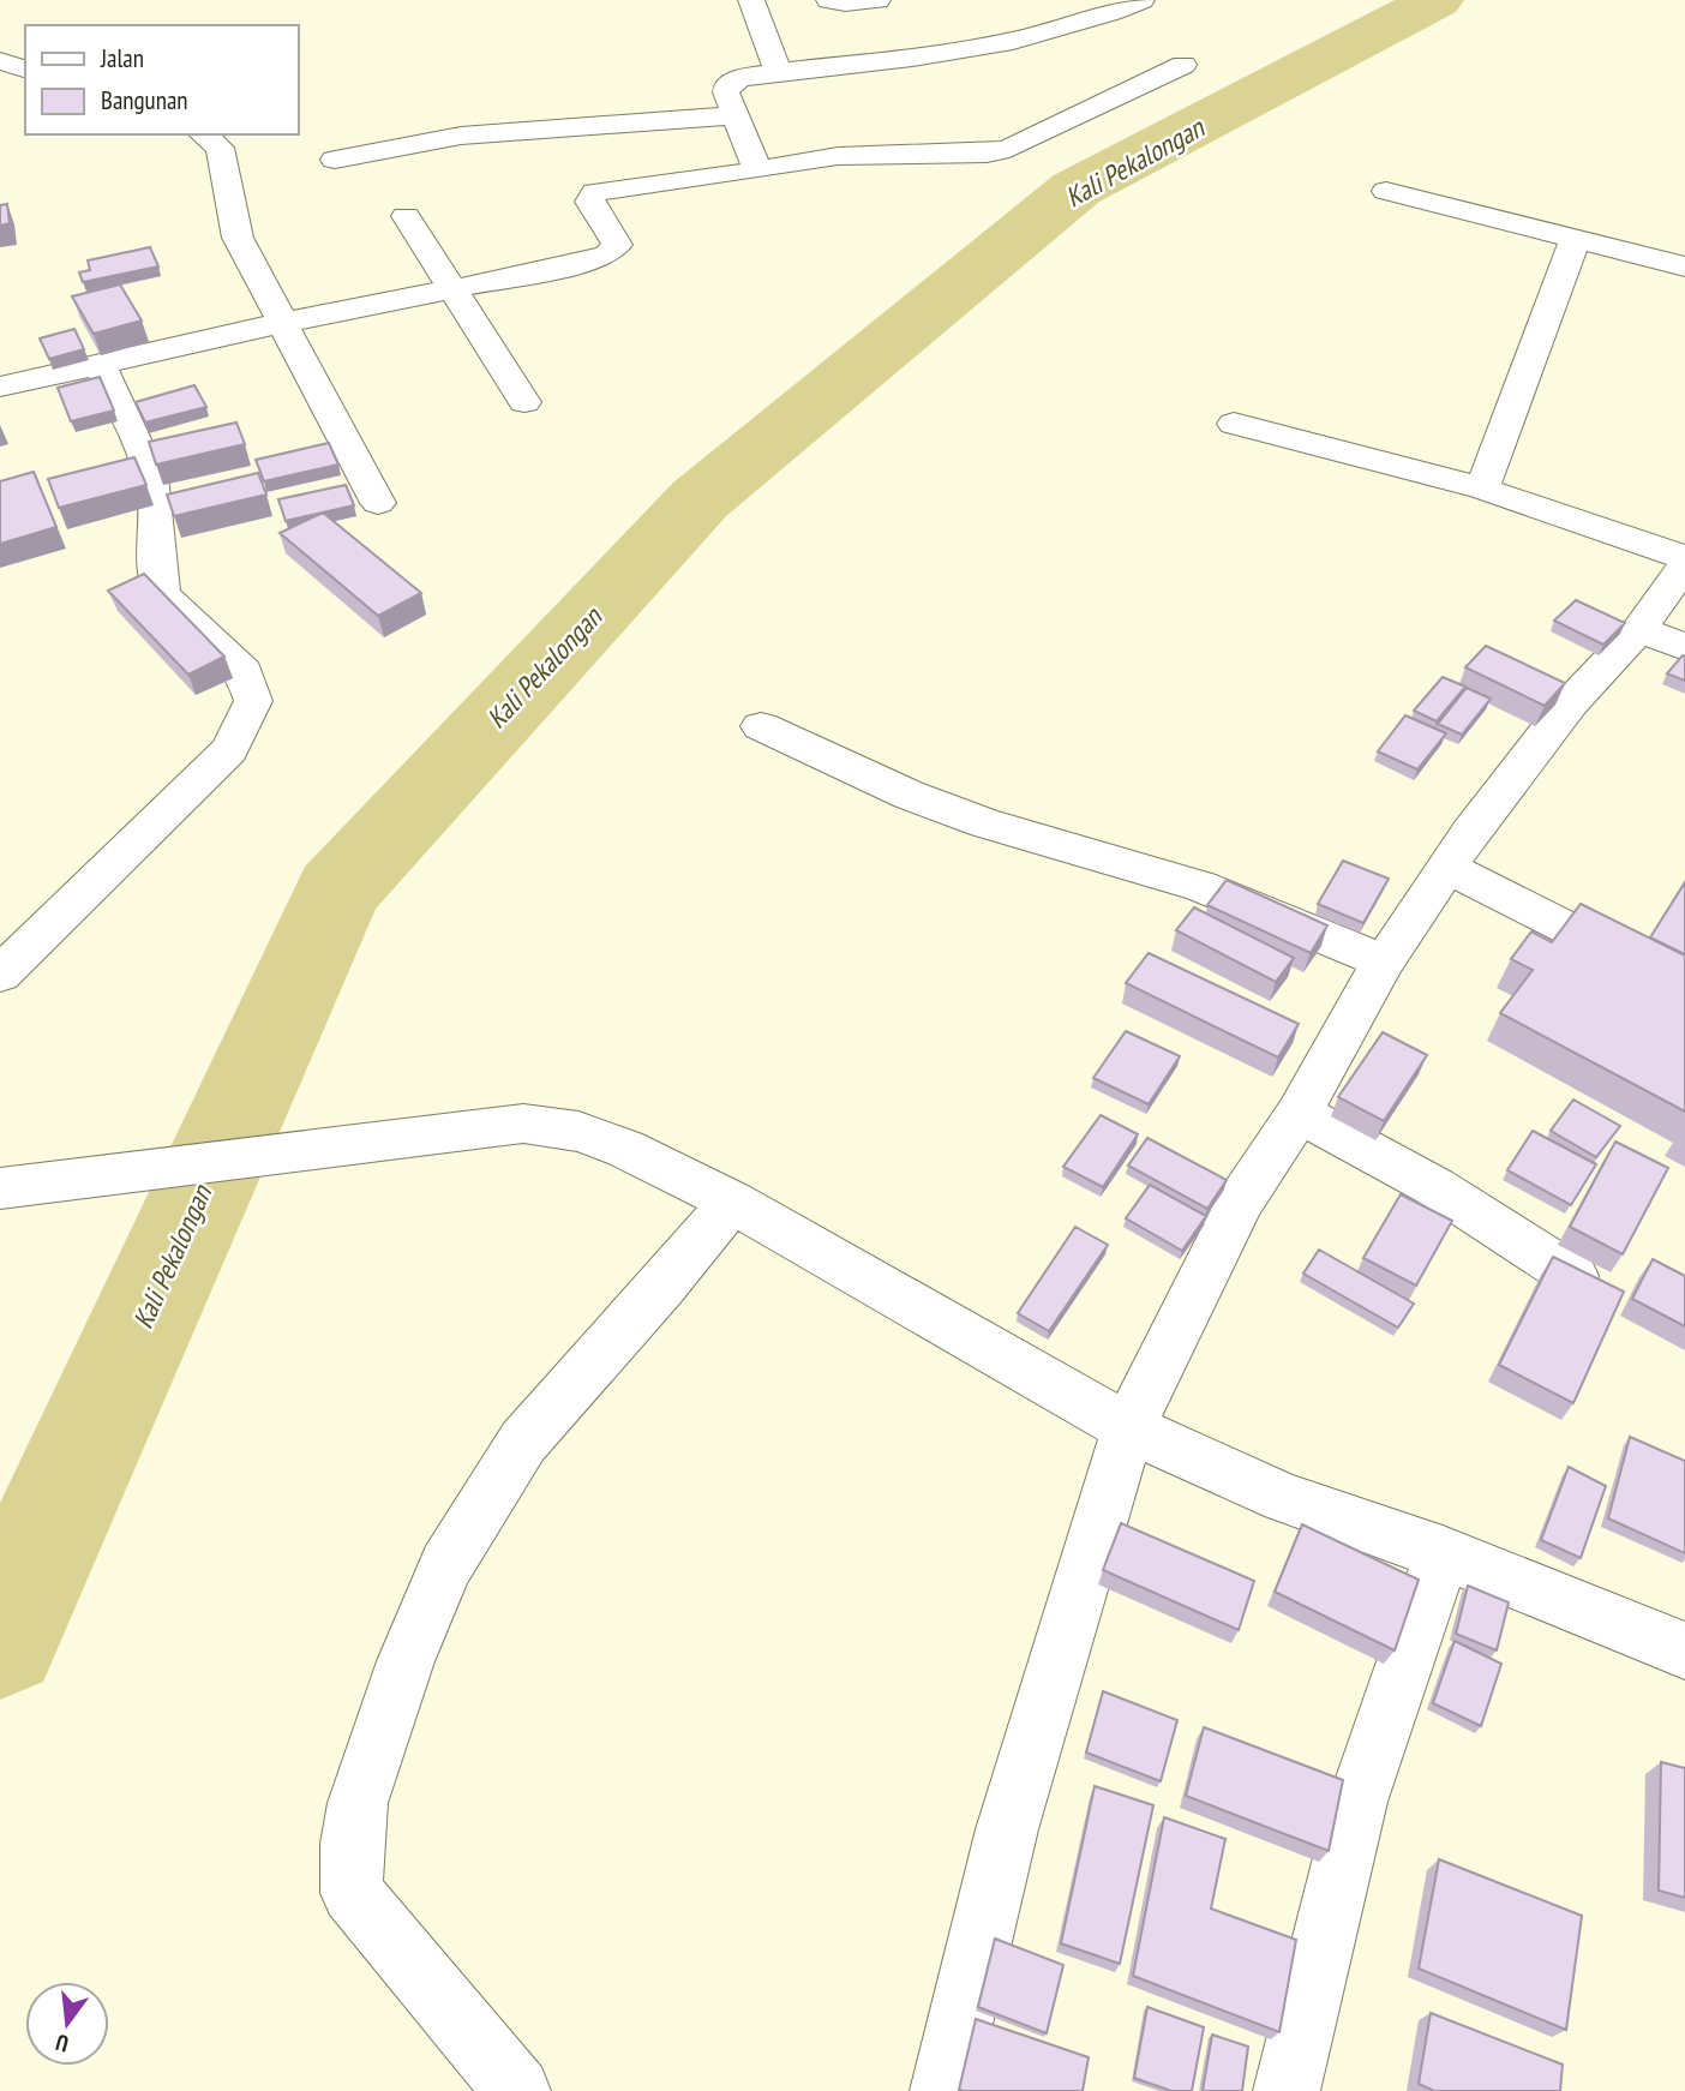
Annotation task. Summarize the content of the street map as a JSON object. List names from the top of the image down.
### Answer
{
  "water": ["Kali Pekalongan"],
  "legend": ["Jalan", "Bangunan"],
  "north": "bottom"
}
